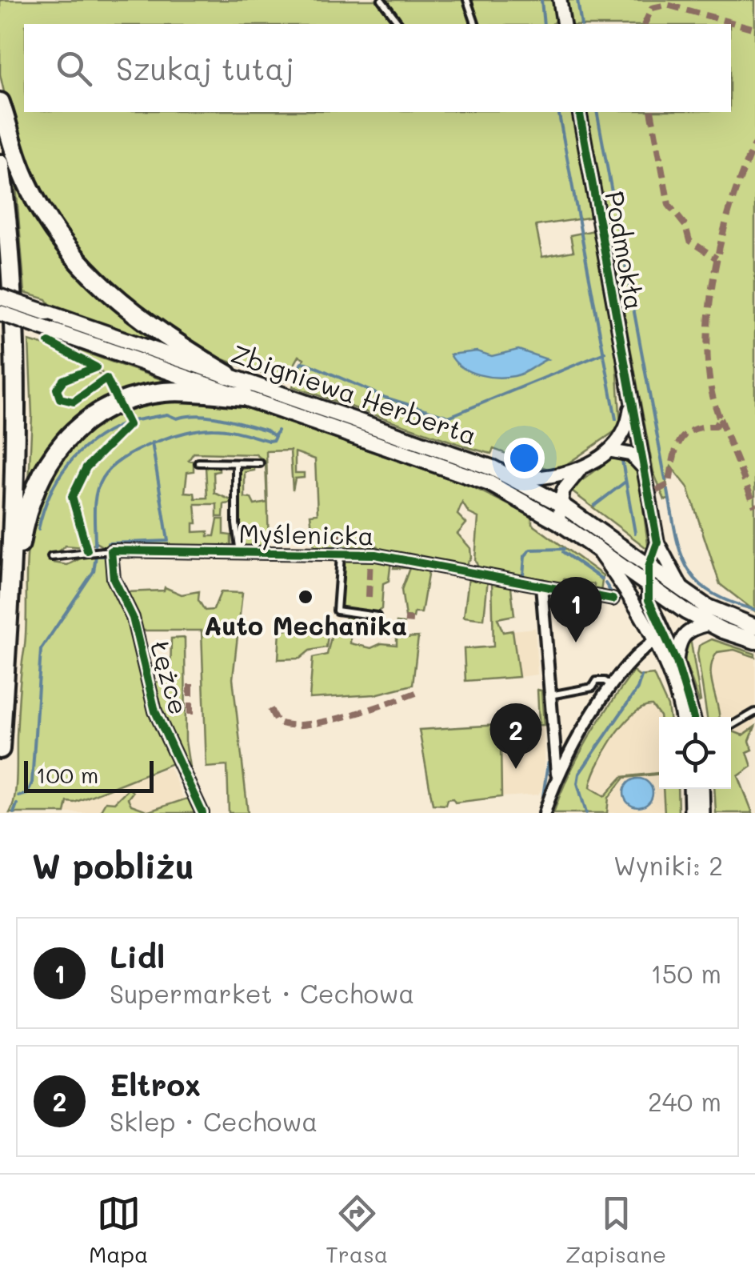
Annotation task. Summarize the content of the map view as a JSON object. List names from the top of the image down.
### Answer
{
  "streets": {
    "main road": ["Zbigniewa Herberta"],
    "street": ["Podmokła", "Myślenicka", "Łężce"]
  },
  "crossings": [
    ["Podmokła", "Zbigniewa Herberta"],
    ["Myślenicka", "Łężce"]
  ],
  "places": ["Auto Mechanika"],
  "scale_bar": "100 m",
  "page": {
    "search": "Szukaj tutaj",
    "pins": ["1", "2"],
    "scale": "100 m",
    "heading": ["W pobliżu", "Wyniki: 2"],
    "list": [
      {
        "mark": "1",
        "name": "Lidl",
        "note": "Supermarket · Cechowa",
        "value": "150 m"
      },
      {
        "mark": "2",
        "name": "Eltrox",
        "note": "Sklep · Cechowa",
        "value": "240 m"
      }
    ],
    "nav": ["Mapa", "Trasa", "Zapisane"]
  }
}
